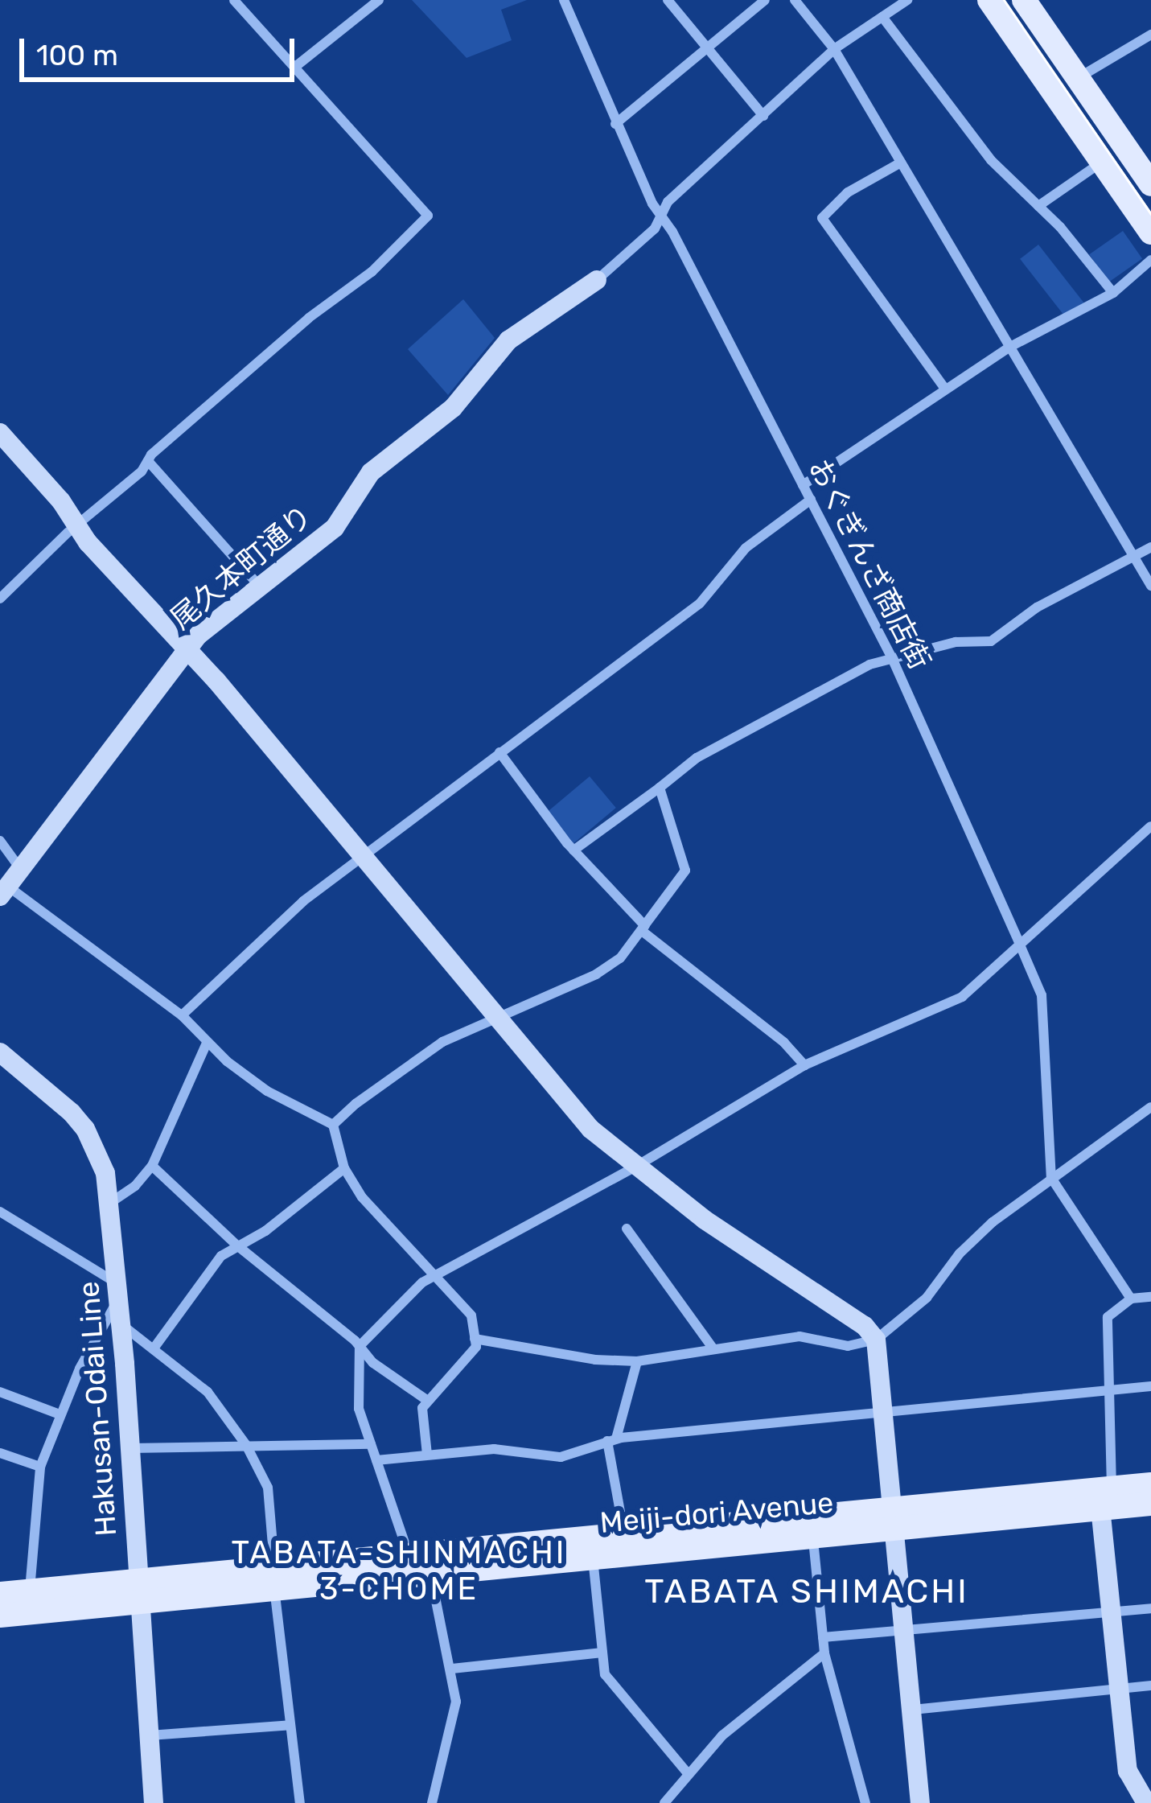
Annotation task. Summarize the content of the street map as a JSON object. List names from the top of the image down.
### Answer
{
  "streets": {
    "main road": ["Meiji-dori Avenue"],
    "street": ["おぐぎんざ商店街", "尾久本町通り", "Hakusan-Odai Line"]
  },
  "crossings": [
    ["Hakusan-Odai Line", "Meiji-dori Avenue"]
  ],
  "districts": ["TABATA-SHINMACHI 3-CHOME", "TABATA SHIMACHI"],
  "scale_bar": "100 m"
}
